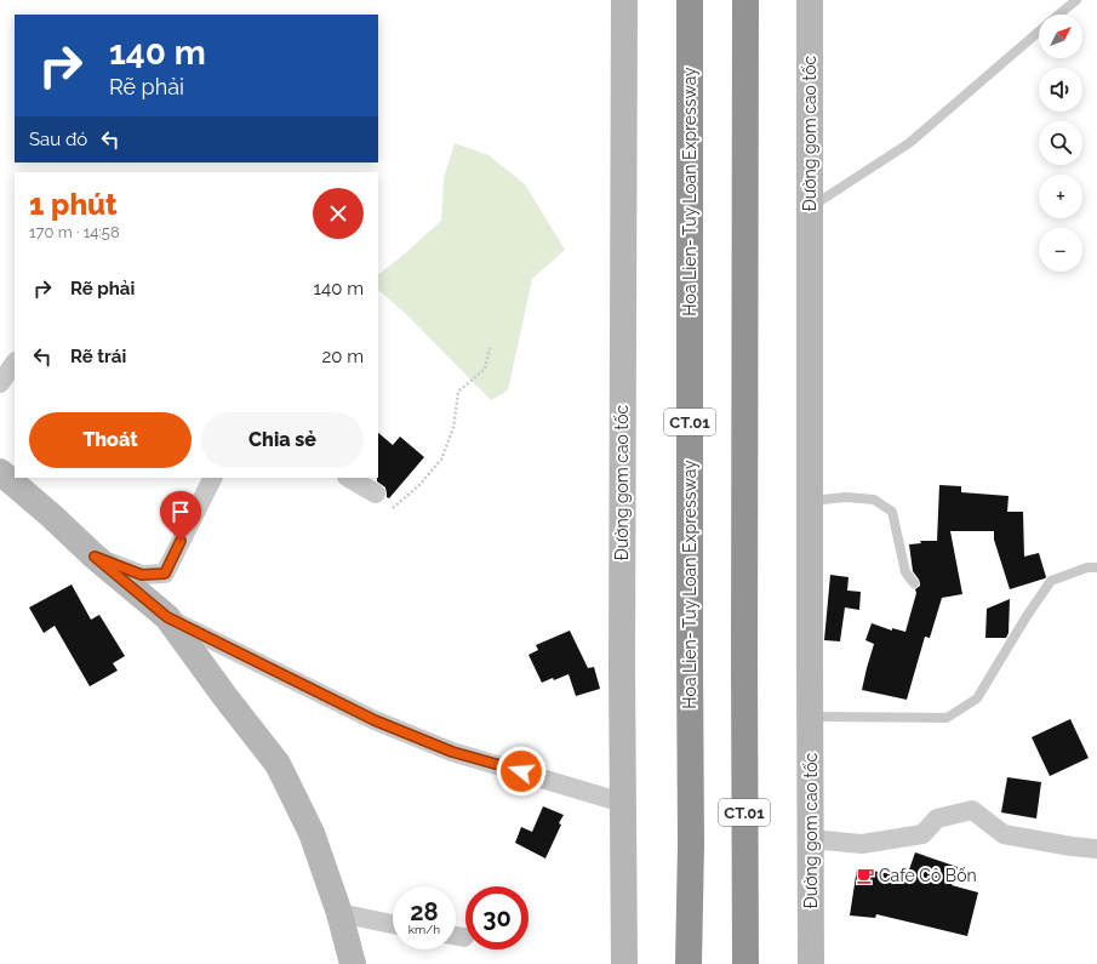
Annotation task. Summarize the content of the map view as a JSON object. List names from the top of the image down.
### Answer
{
  "streets": {
    "highway": ["Hoa Lien- Tuy Loan Expressway", "CT.01"],
    "main road": ["Đường gom cao tốc"]
  },
  "places": {
    "cafe": ["Cafe Cô Bốn"]
  },
  "north": "top right",
  "page": {
    "map_buttons": ["+", "−"],
    "turn": ["140 m", "Rẽ phải"],
    "then": "Sau đó",
    "heading": ["1 phút", "170 m · 14:58"],
    "list": [
      {
        "name": "Rẽ phải",
        "value": "140 m"
      },
      {
        "name": "Rẽ trái",
        "value": "20 m"
      }
    ],
    "buttons": ["Thoát", "Chia sẻ"],
    "speed": "28 km/h",
    "limit": "30"
  }
}
